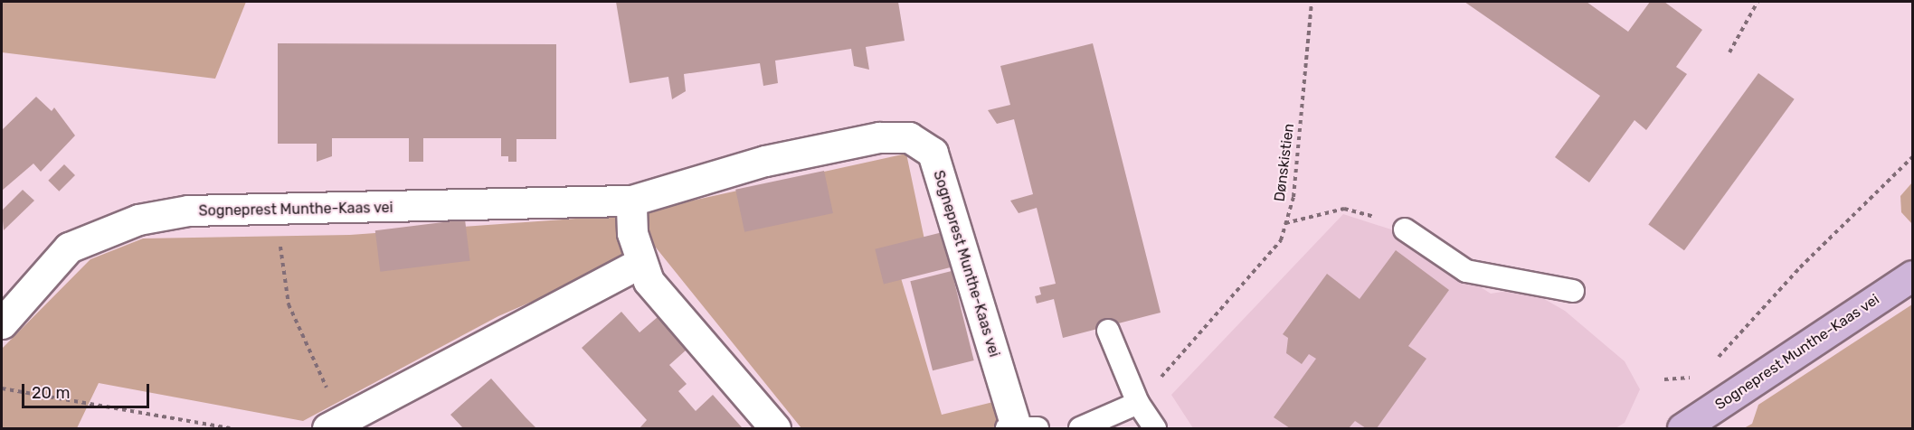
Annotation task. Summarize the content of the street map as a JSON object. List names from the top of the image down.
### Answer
{
  "streets": {
    "main road": ["Sogneprest Munthe-Kaas vei"],
    "path": ["Dønskistien"]
  },
  "scale_bar": "20 m"
}
